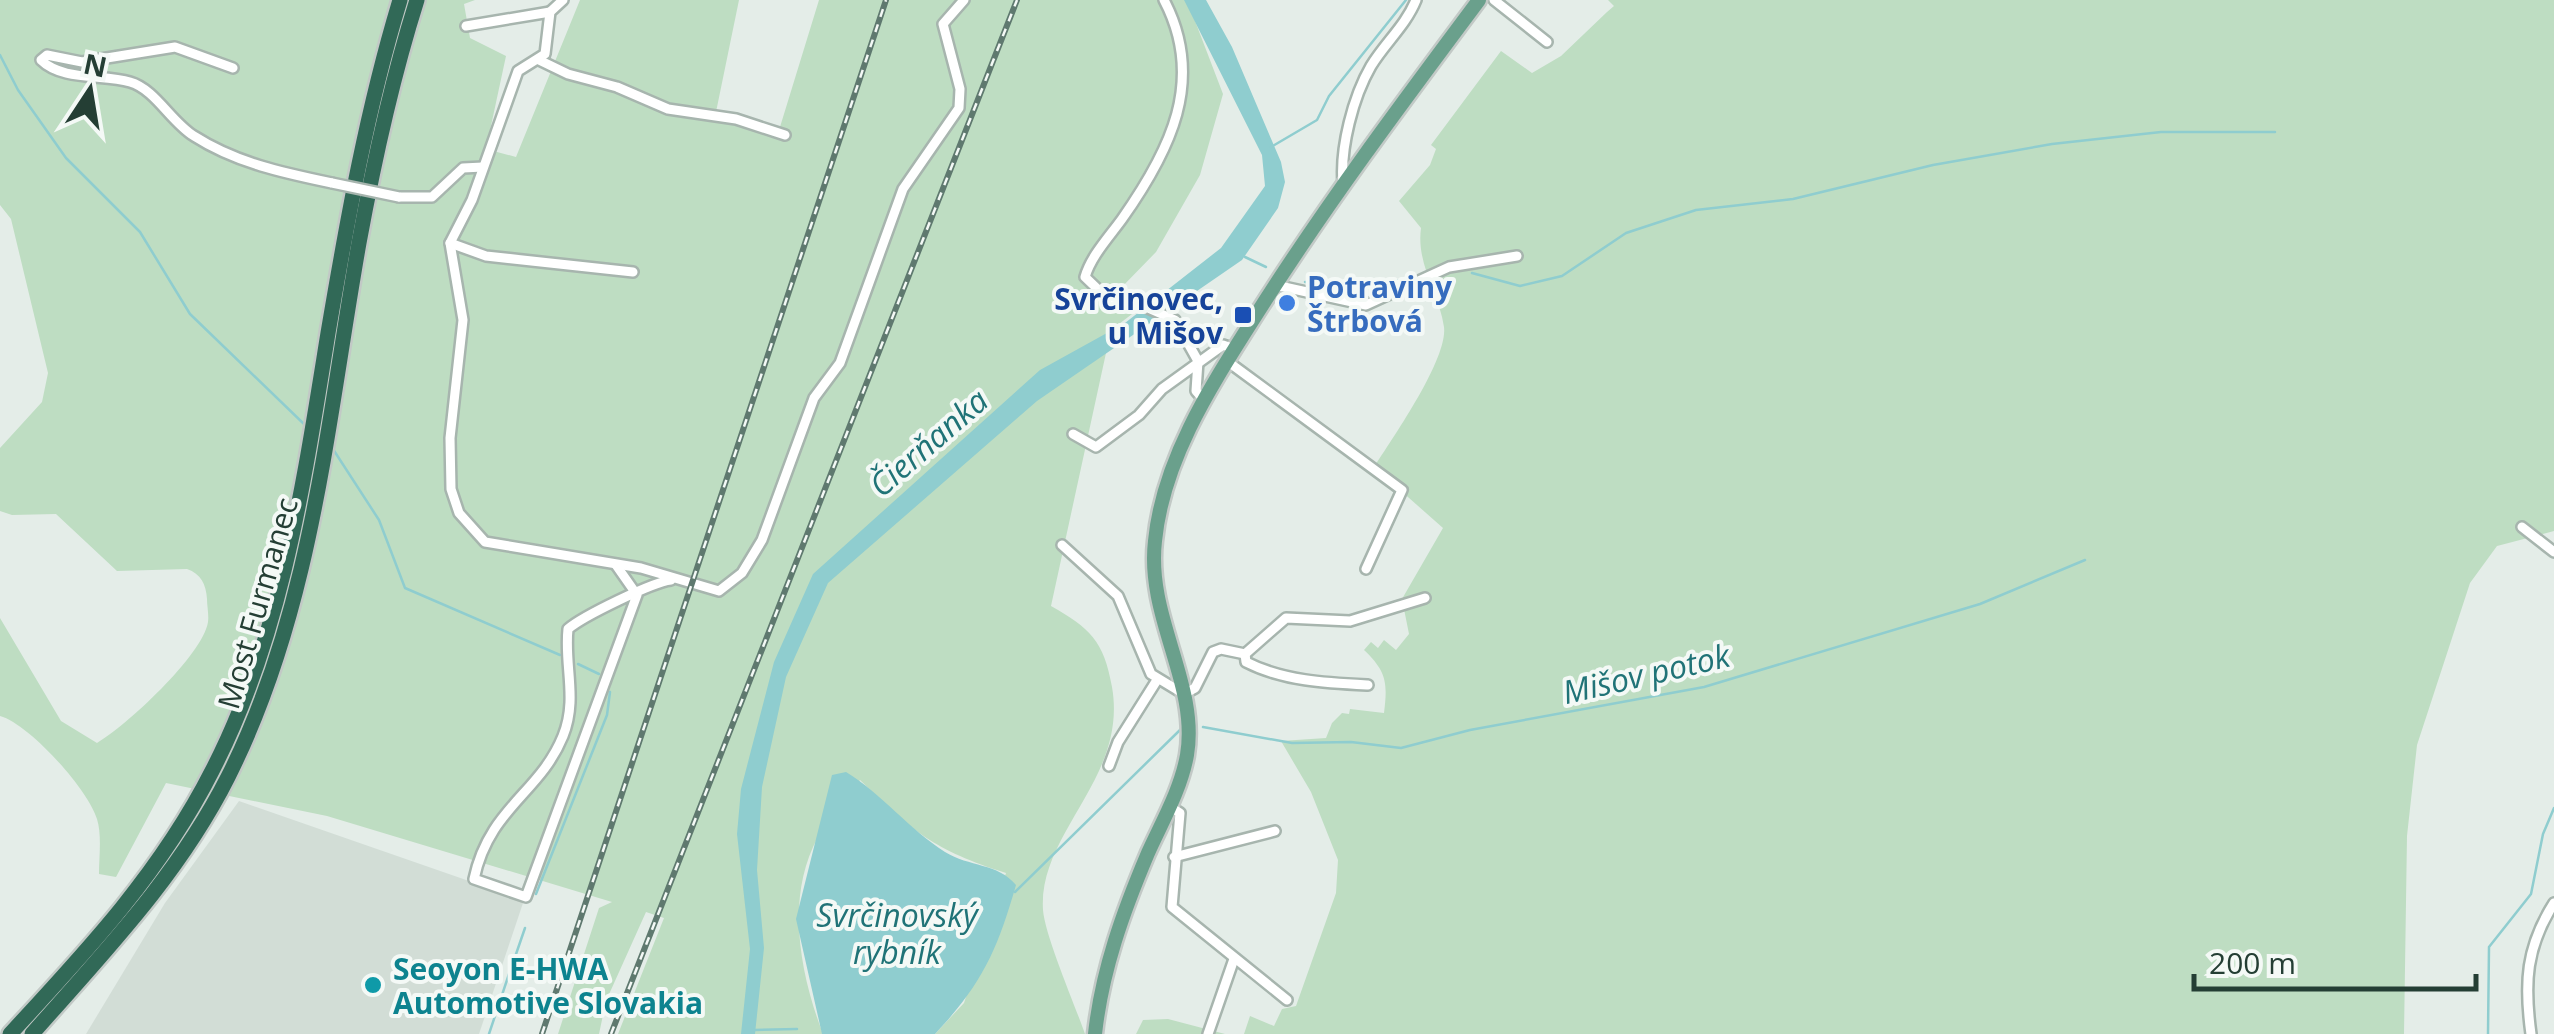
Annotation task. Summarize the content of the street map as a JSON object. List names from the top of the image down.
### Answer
{
  "streets": {
    "highway": ["Most Furmanec"]
  },
  "water": ["Čierňanka", "Mišov potok", "Svrčinovský rybník"],
  "places": {
    "other": ["Potraviny Štrbová", "Seoyon E-HWA Automotive Slovakia"],
    "transit": ["Svrčinovec, u Mišov"]
  },
  "scale_bar": "200 m",
  "north": "top"
}
